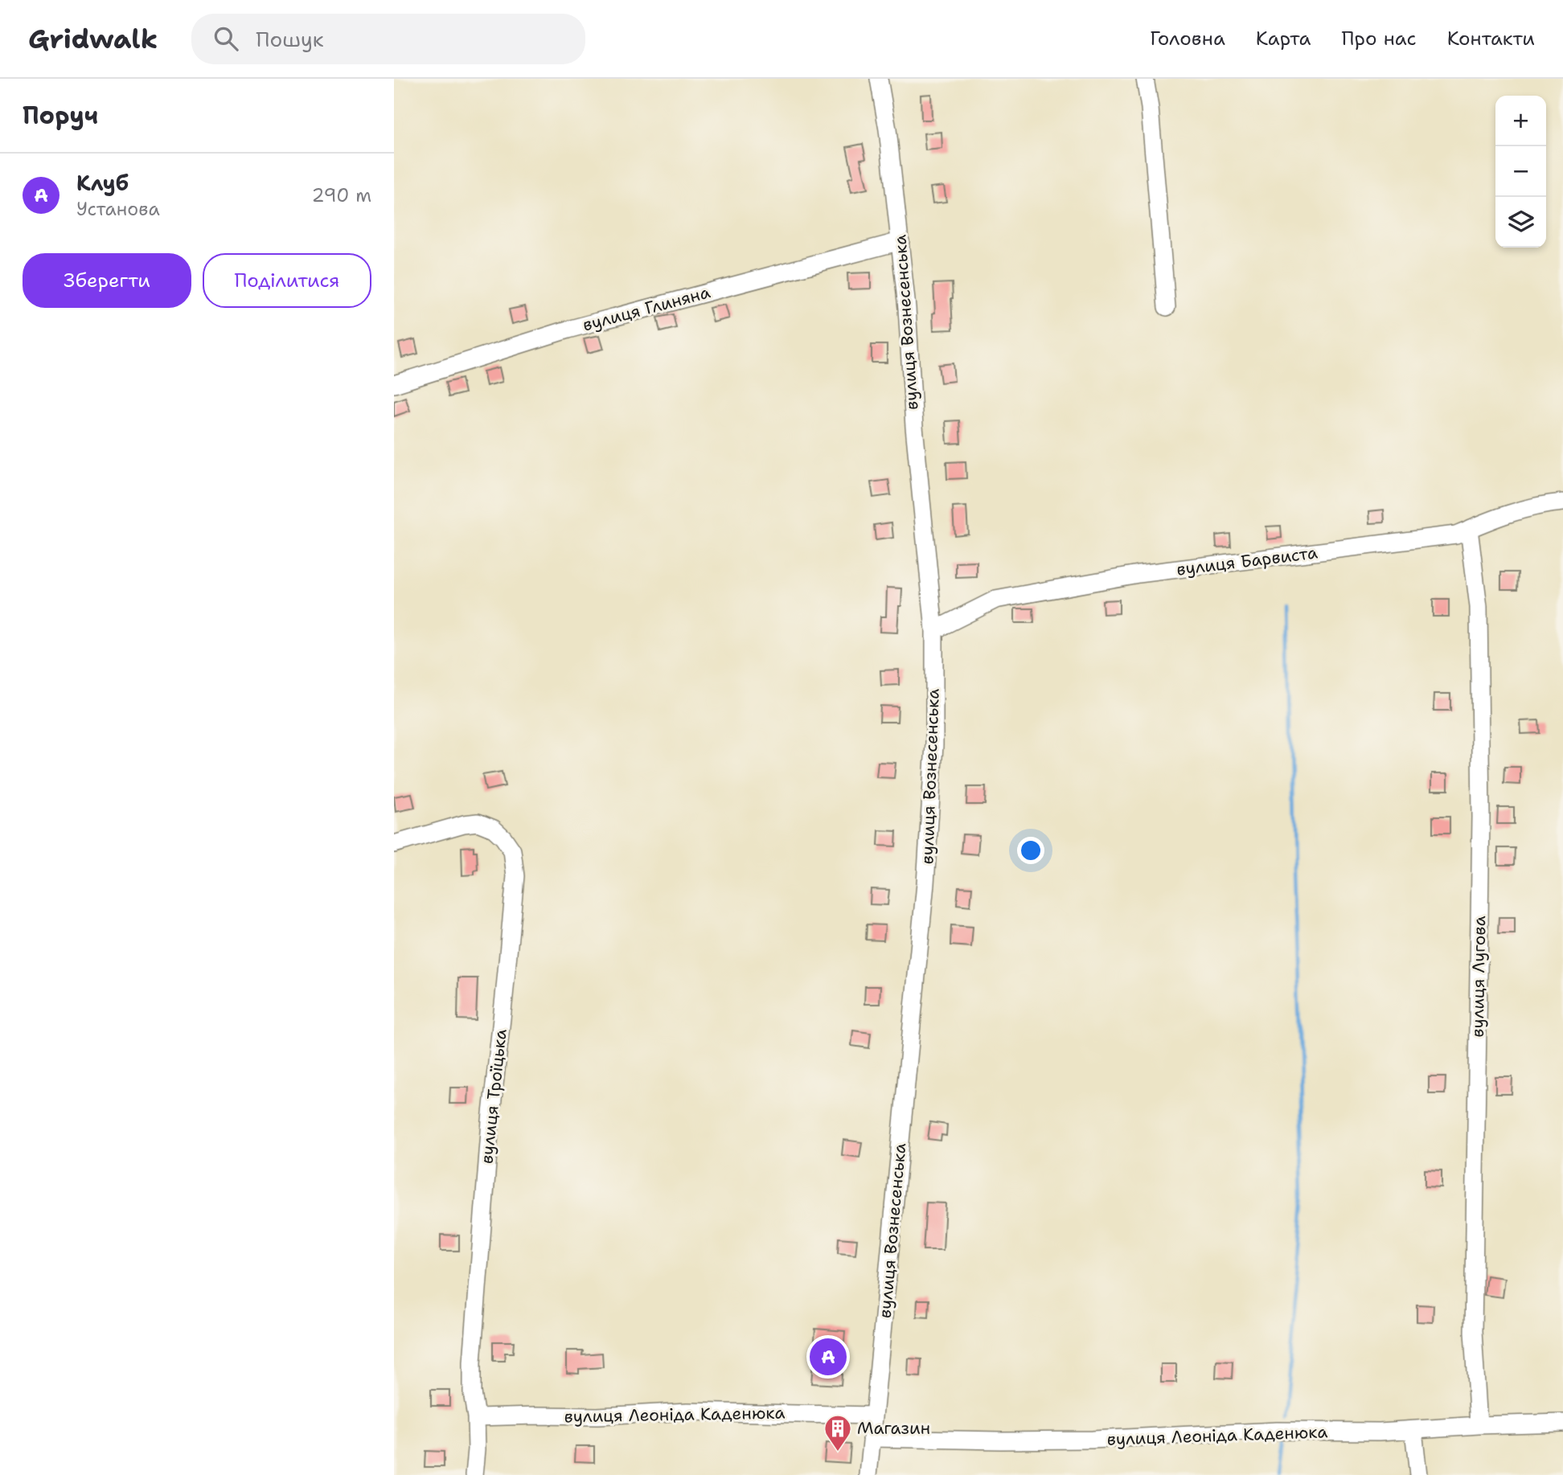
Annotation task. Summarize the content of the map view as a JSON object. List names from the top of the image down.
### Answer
{
  "streets": {
    "street": [
      "вулиця Глиняна",
      "вулиця Вознесенська",
      "вулиця Барвиста",
      "вулиця Лугова",
      "вулиця Троїцька",
      "вулиця Леоніда Каденюка"
    ]
  },
  "crossings": [
    ["вулиця Глиняна", "вулиця Вознесенська"],
    ["вулиця Вознесенська", "вулиця Барвиста"],
    ["вулиця Вознесенська", "вулиця Леоніда Каденюка"],
    ["вулиця Барвиста", "вулиця Лугова"],
    ["вулиця Лугова", "вулиця Леоніда Каденюка"],
    ["вулиця Троїцька", "вулиця Леоніда Каденюка"]
  ],
  "places": {
    "building": ["Магазин"]
  },
  "page": {
    "header": "Gridwalk",
    "search": "Пошук",
    "nav": [
      "Головна",
      "Карта",
      "Про нас",
      "Контакти"
    ],
    "heading": "Поруч",
    "map_buttons": ["+", "−"],
    "list": [
      {
        "mark": "A",
        "name": "Клуб",
        "note": "Установа",
        "value": "290 m"
      }
    ],
    "buttons": ["Зберегти", "Поділитися"],
    "pins": "A"
  }
}
